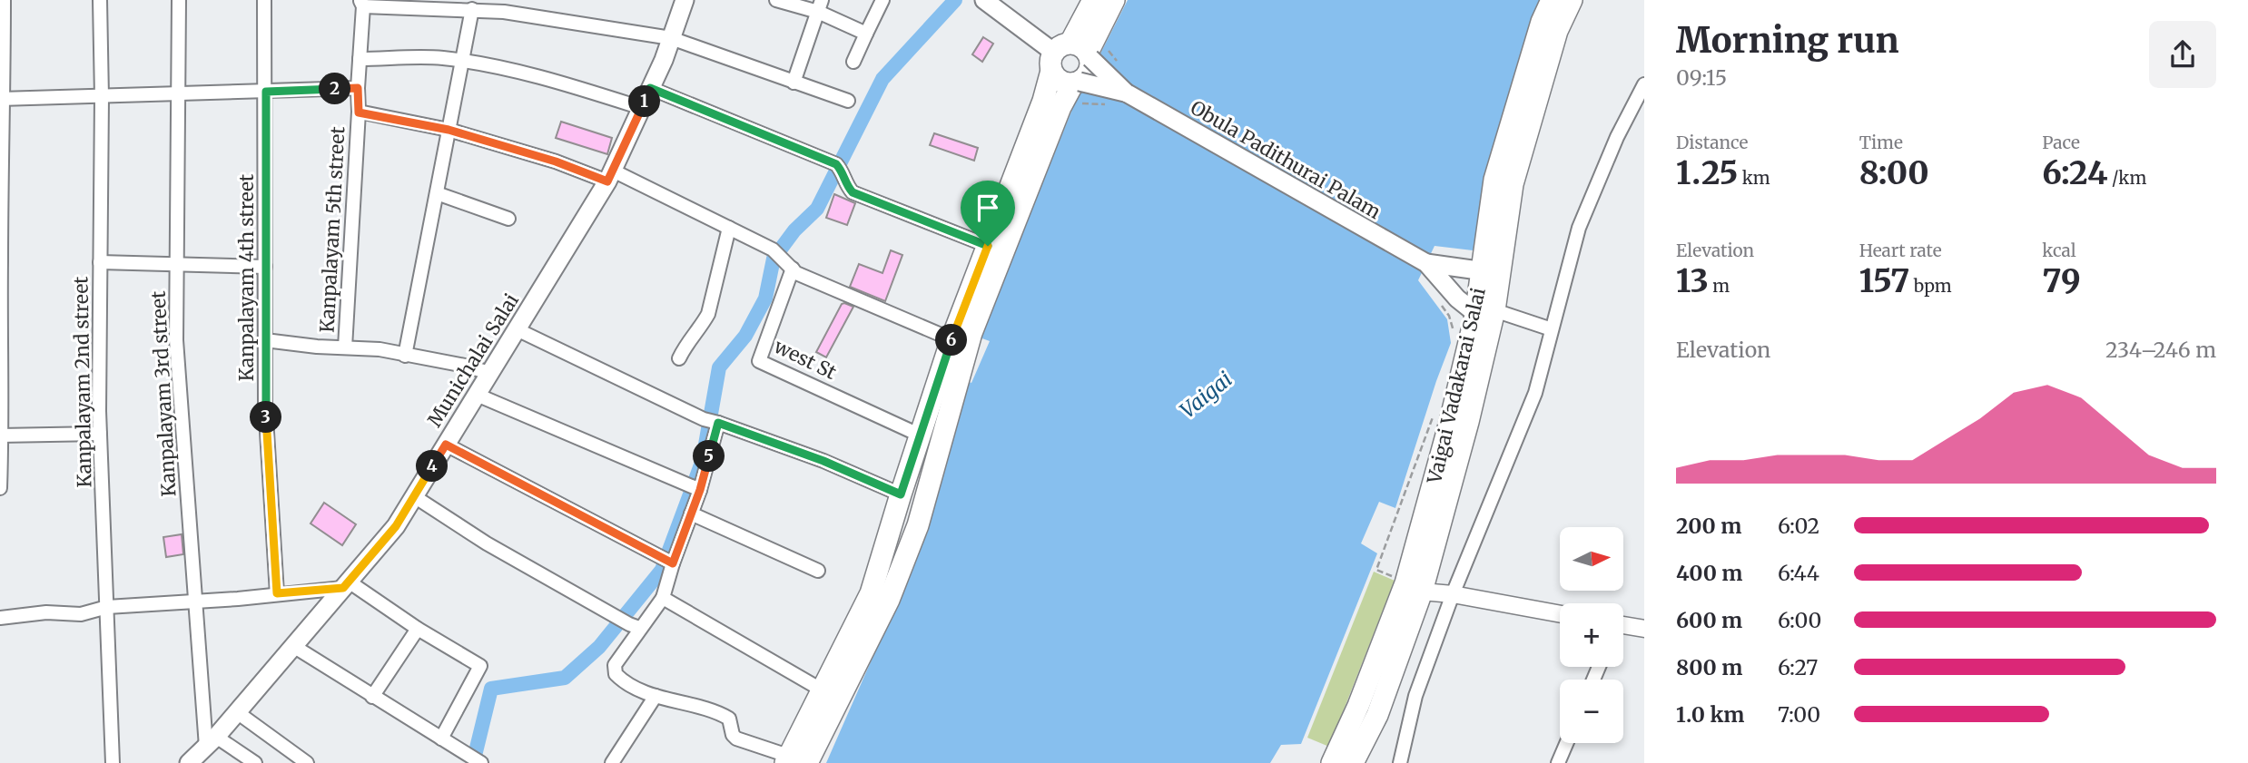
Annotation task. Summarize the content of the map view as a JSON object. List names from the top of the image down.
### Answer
{
  "streets": {
    "main road": ["Obula Padithurai Palam", "Munichalai Salai", "Vaigai Vadakarai Salai"],
    "street": [
      "Kanpalayam 5th street",
      "Kanpalayam 4th street",
      "west St",
      "Kanpalayam 2nd street",
      "Kanpalayam 3rd street"
    ]
  },
  "crossings": [
    ["Obula Padithurai Palam", "Vaigai Vadakarai Salai"],
    ["Munichalai Salai", "Kanpalayam 3rd street"]
  ],
  "water": ["Vaigai"],
  "north": "right",
  "page": {
    "heading": ["Morning run", "09:15"],
    "pins": [
      "2",
      "1",
      "6",
      "3",
      "5",
      "4"
    ],
    "stats": [
      ["Distance", "1.25 km"],
      ["Time", "8:00"],
      ["Pace", "6:24 /km"],
      ["Elevation", "13 m"],
      ["Heart rate", "157 bpm"],
      ["kcal", "79"]
    ],
    "chart": ["Elevation", "234–246 m"],
    "list": [
      {
        "name": "200 m",
        "note": "6:02"
      },
      {
        "name": "400 m",
        "note": "6:44"
      },
      {
        "name": "600 m",
        "note": "6:00"
      },
      {
        "name": "800 m",
        "note": "6:27"
      },
      {
        "name": "1.0 km",
        "note": "7:00"
      }
    ],
    "map_buttons": ["+", "−"]
  }
}
